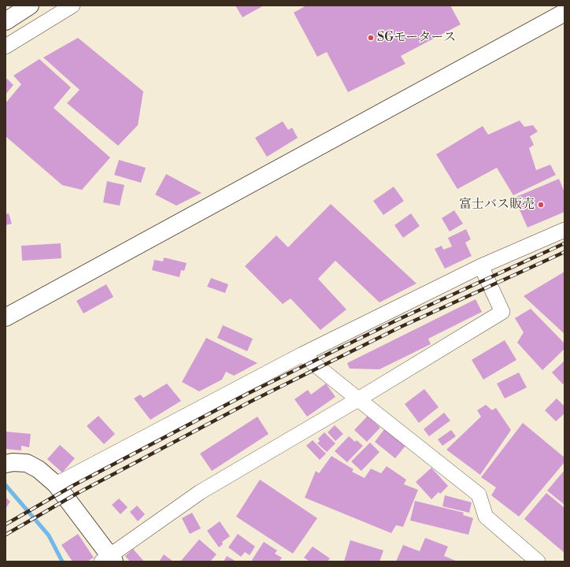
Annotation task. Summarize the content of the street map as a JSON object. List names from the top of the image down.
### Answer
{
  "places": ["SGモータース", "富士バス販売"]
}
